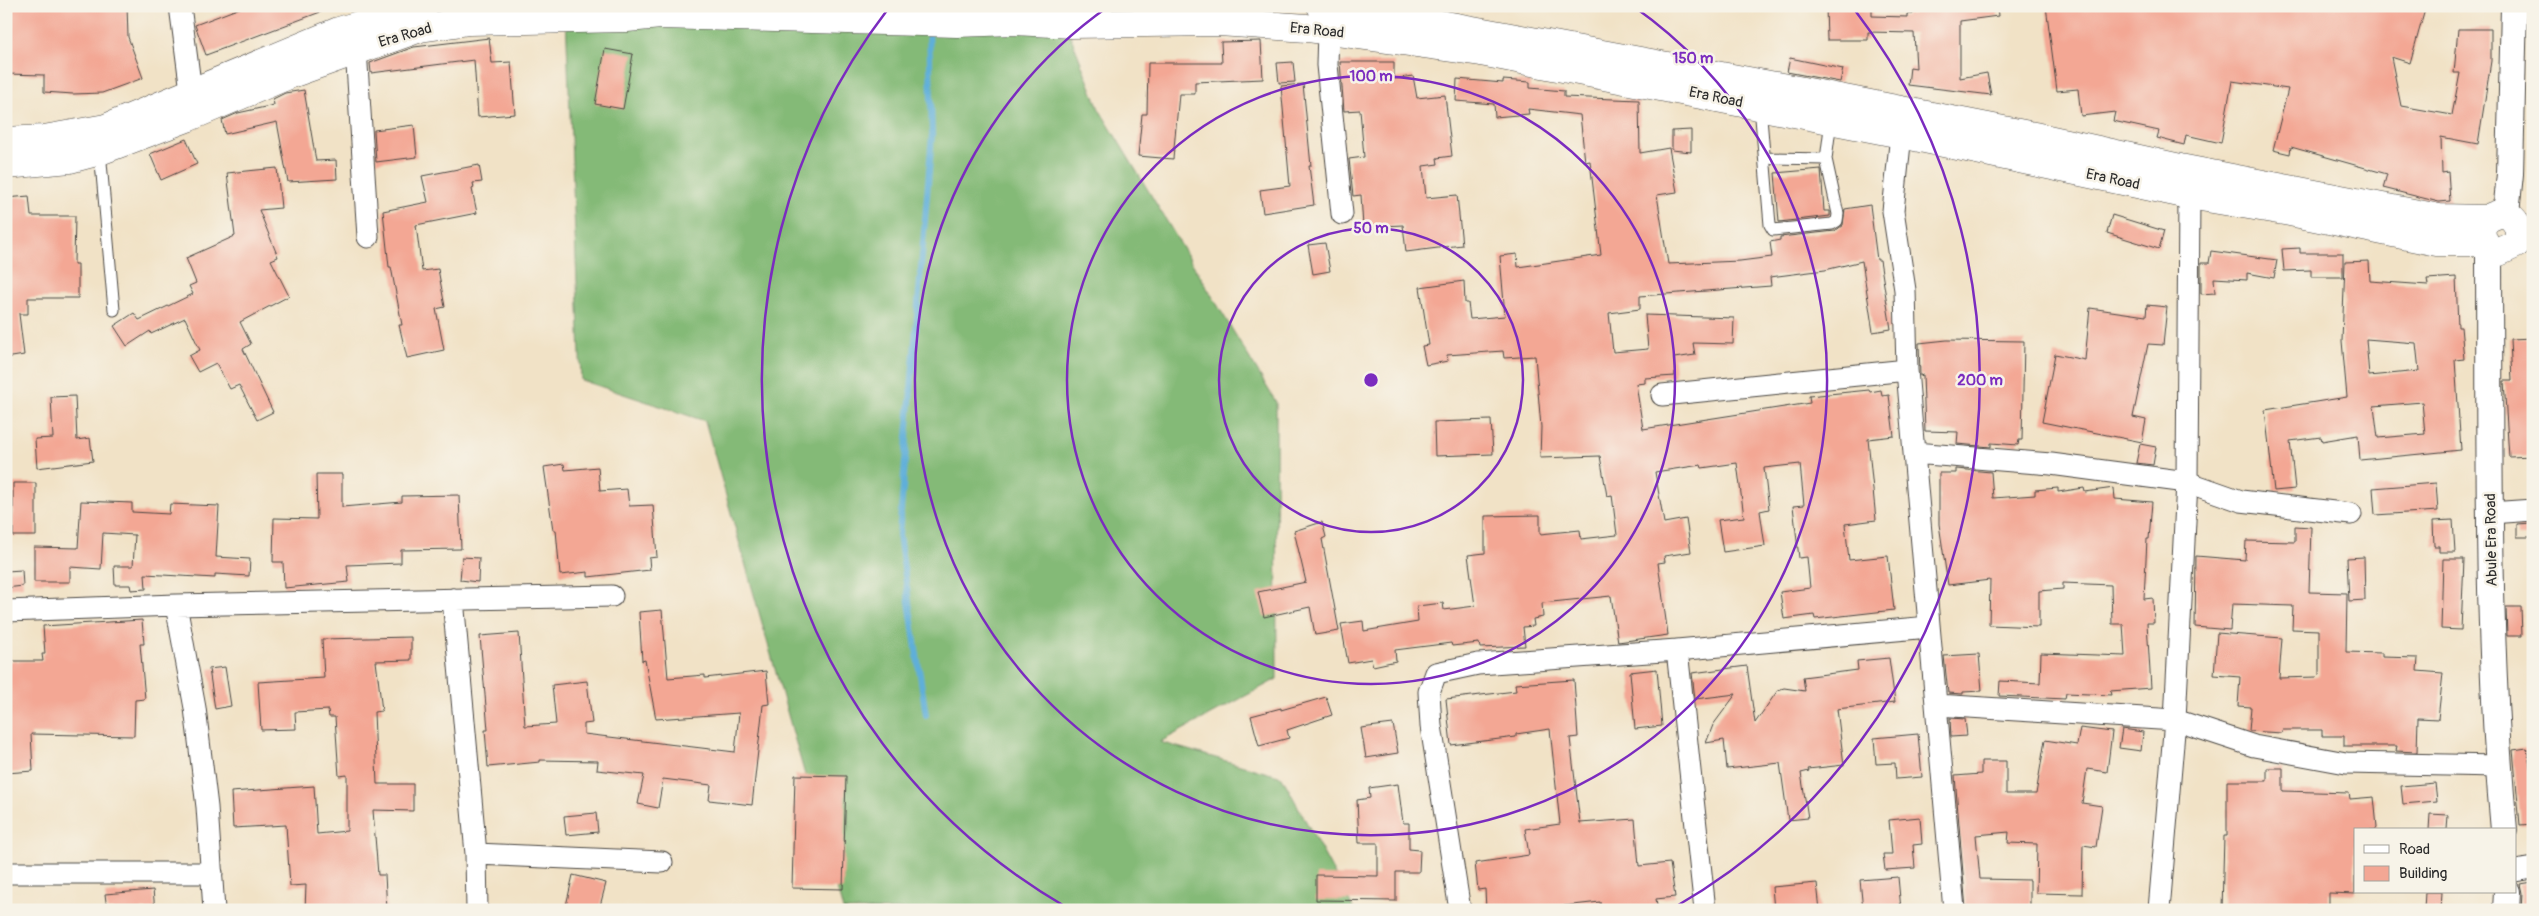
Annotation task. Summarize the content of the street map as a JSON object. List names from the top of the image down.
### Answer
{
  "streets": {
    "main road": ["Era Road"],
    "street": ["Abule Era Road"]
  },
  "crossings": [
    ["Era Road", "Abule Era Road"]
  ],
  "legend": ["Road", "Building"],
  "rings": [
    "150 m",
    "100 m",
    "50 m",
    "200 m"
  ]
}
